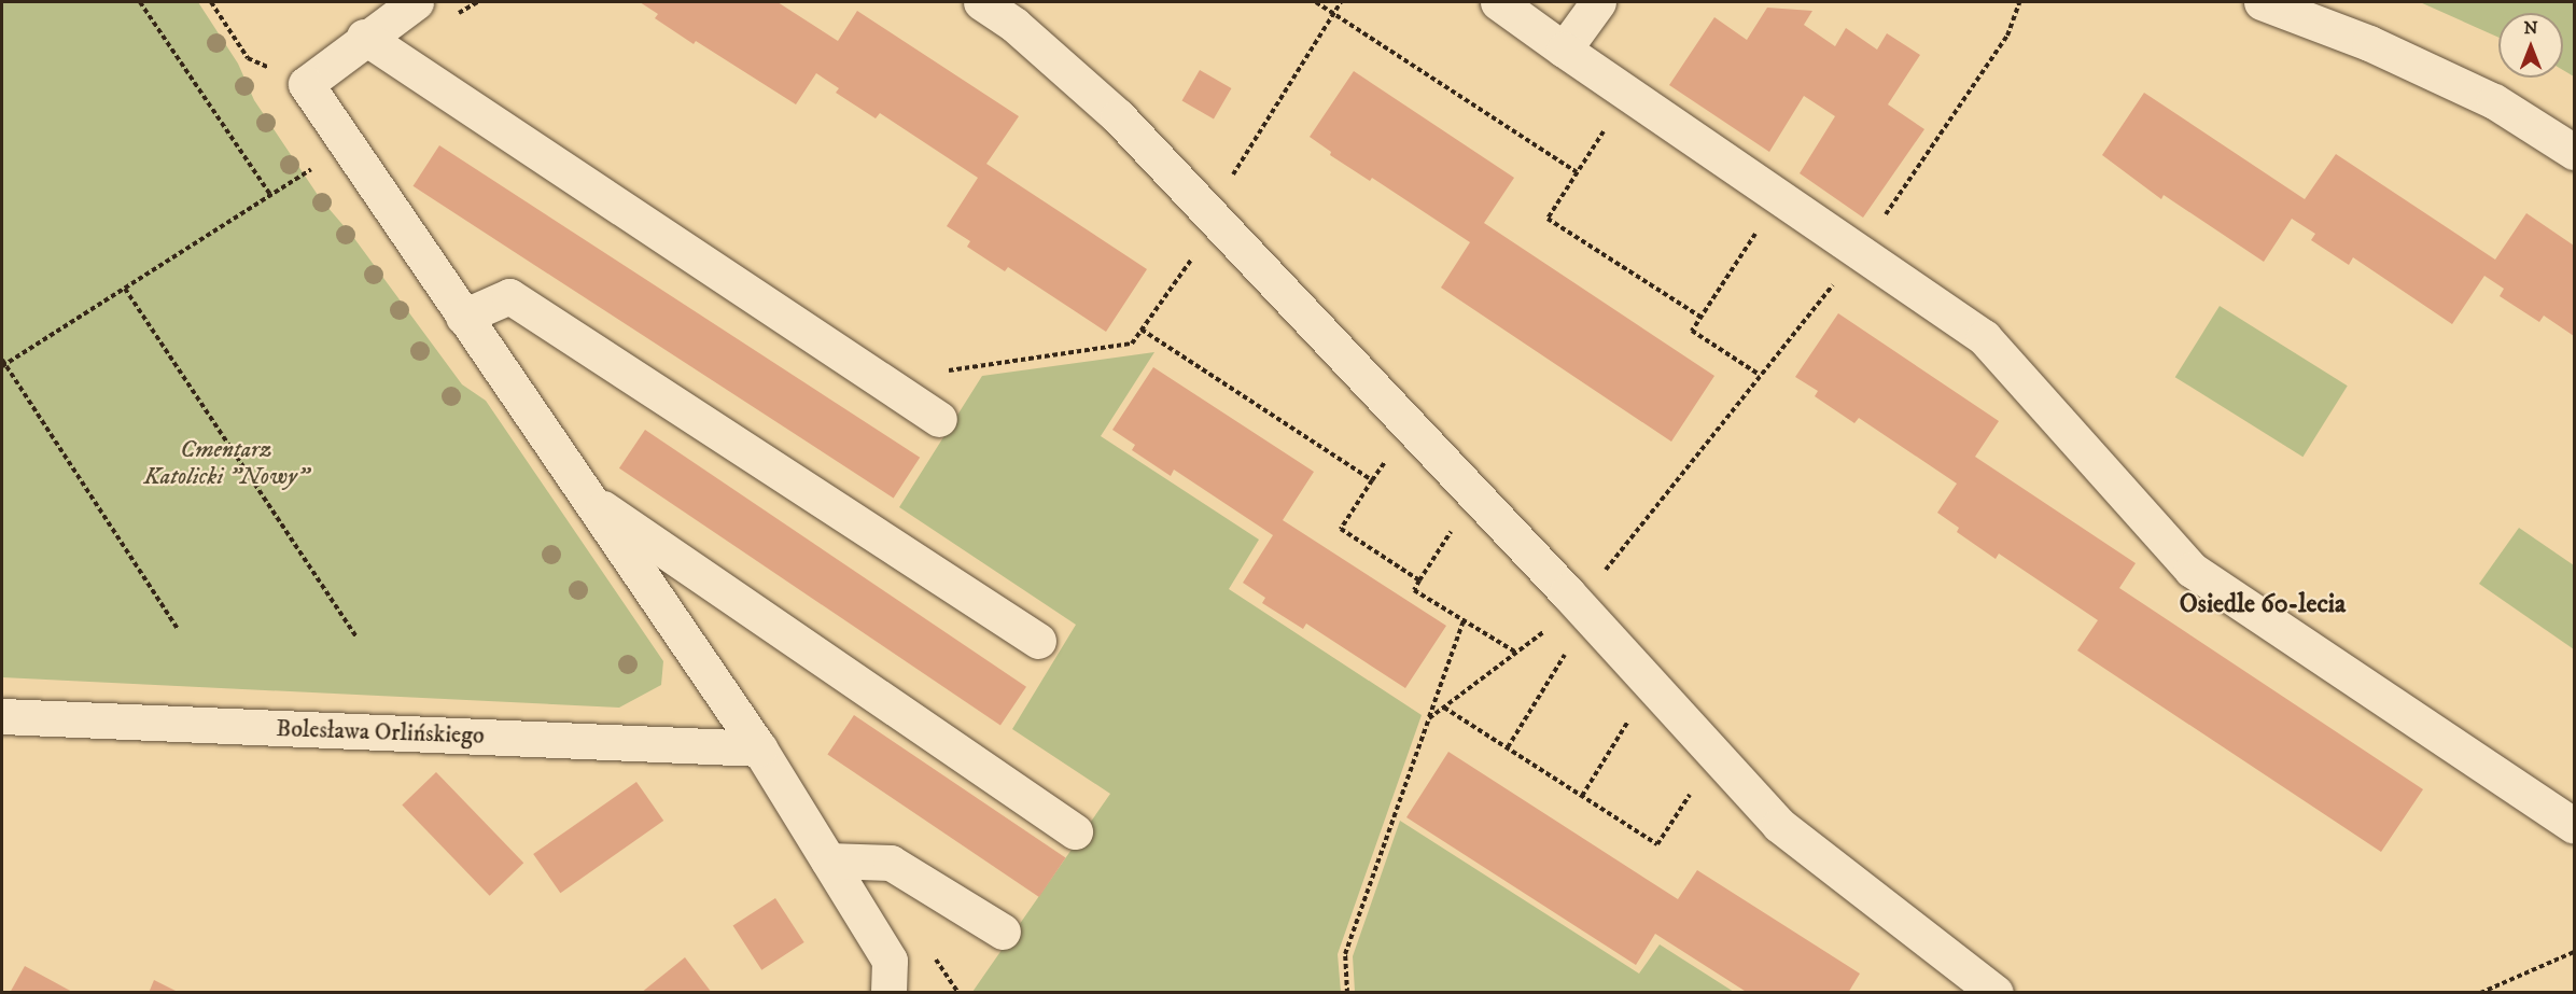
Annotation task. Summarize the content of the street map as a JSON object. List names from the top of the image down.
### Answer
{
  "streets": {
    "street": ["Bolesława Orlińskiego"]
  },
  "districts": ["Osiedle 60-lecia"],
  "parks": ["Cmentarz Katolicki \"Nowy\""],
  "north": "top"
}
